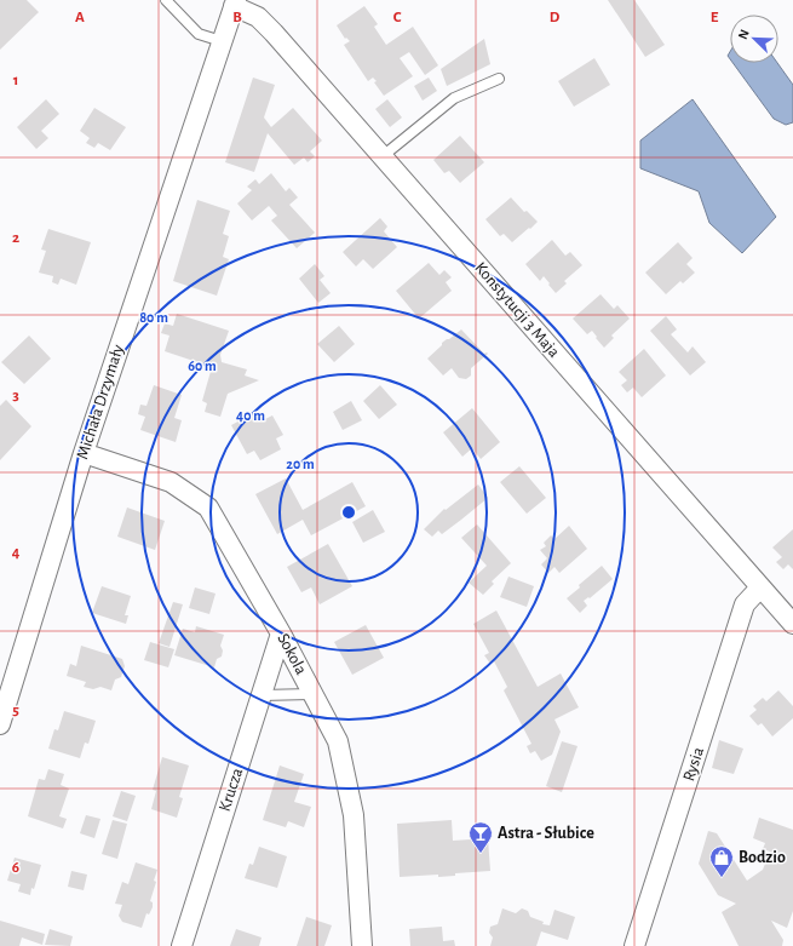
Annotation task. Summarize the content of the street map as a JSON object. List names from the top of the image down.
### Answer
{
  "streets": {
    "street": [
      "Konstytucji 3 Maja",
      "Michała Drzymały",
      "Sokola",
      "Rysia",
      "Krucza"
    ]
  },
  "crossings": [
    ["Konstytucji 3 Maja", "Michała Drzymały"],
    ["Konstytucji 3 Maja", "Rysia"],
    ["Michała Drzymały", "Sokola"],
    ["Sokola", "Krucza"]
  ],
  "places": {
    "bar": ["Astra - Słubice"],
    "shop": ["Bodzio"]
  },
  "north": "top left",
  "grid": {
    "columns": [
      "A",
      "B",
      "C",
      "D",
      "E"
    ],
    "rows": [
      "1",
      "2",
      "3",
      "4",
      "5",
      "6"
    ]
  },
  "rings": [
    "80 m",
    "60 m",
    "40 m",
    "20 m"
  ]
}
